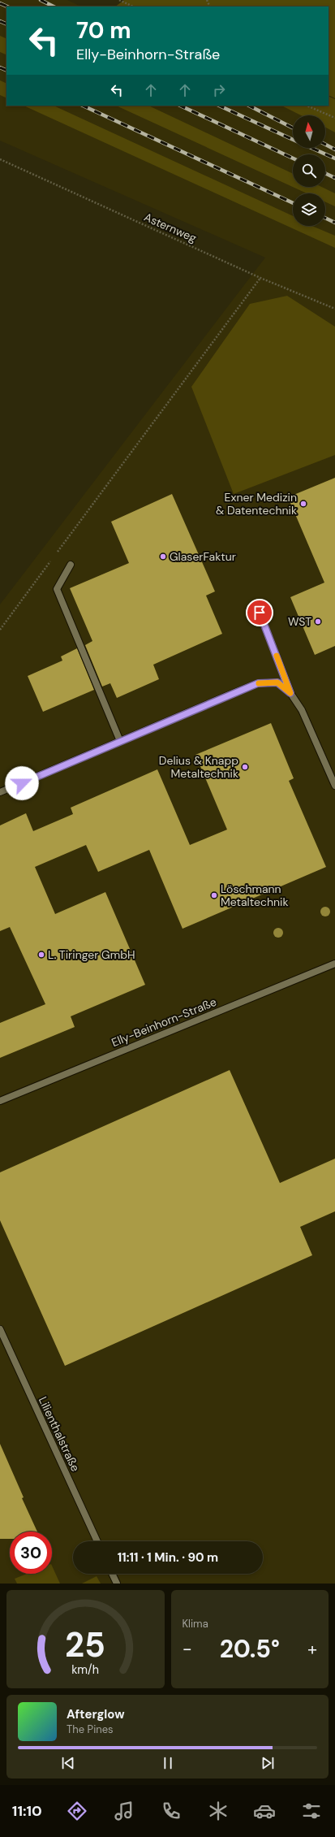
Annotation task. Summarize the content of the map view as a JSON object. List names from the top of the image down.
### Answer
{
  "streets": {
    "street": ["Elly-Beinhorn-Straße", "Lilienthalstraße"],
    "path": ["Asternweg"]
  },
  "places": [
    "Exner Medizin & Datentechnik",
    "GlaserFaktur",
    "WST",
    "Delius & Knapp Metaltechnik",
    "Löschmann Metaltechnik",
    "L. Tiringer GmbH"
  ],
  "north": "top",
  "page": {
    "turn": ["70 m", "Elly-Beinhorn-Straße"],
    "limit": "30",
    "trip": "11:11 · 1 Min. · 90 m",
    "tile": "Klima",
    "heat": ["−", "20.5°", "+"],
    "song": ["Afterglow", "The Pines"],
    "tabs": "11:10",
    "gauge": ["25", "km/h"]
  }
}
